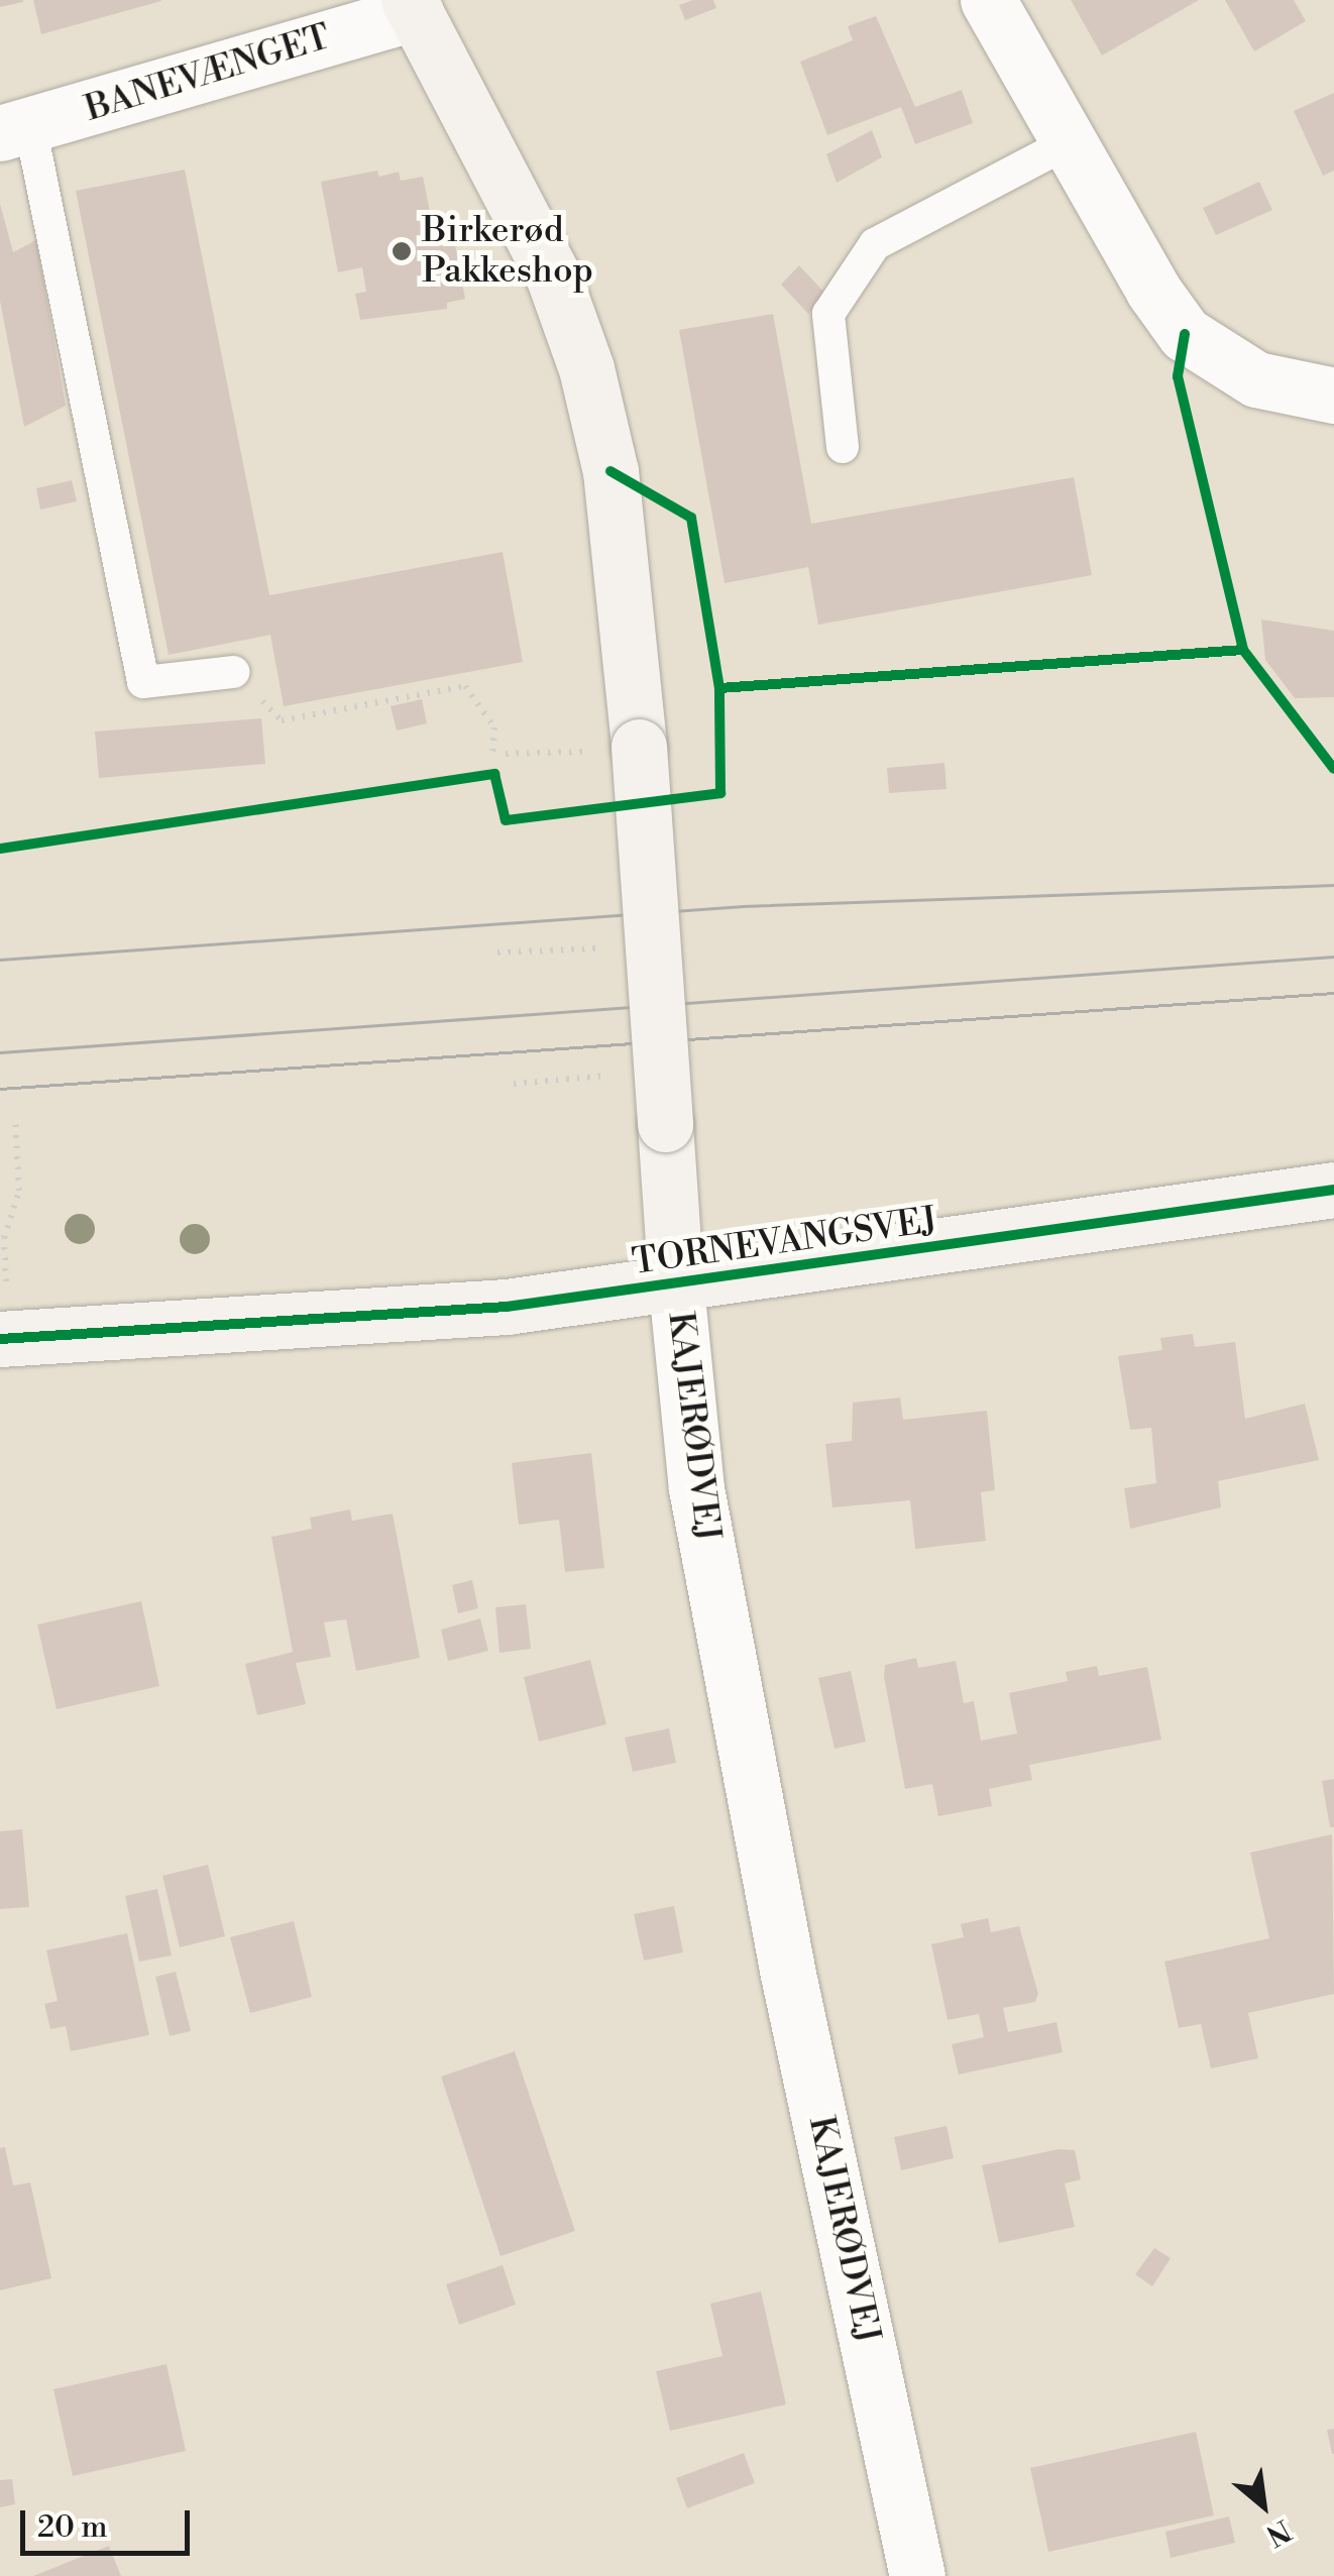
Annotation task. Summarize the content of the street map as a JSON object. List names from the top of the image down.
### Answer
{
  "streets": {
    "street": ["BANEVÆNGET", "TORNEVANGSVEJ", "KAJERØDVEJ"]
  },
  "crossings": [
    ["BANEVÆNGET", "KAJERØDVEJ"],
    ["TORNEVANGSVEJ", "KAJERØDVEJ"]
  ],
  "places": ["Birkerød Pakkeshop"],
  "scale_bar": "20 m",
  "north": "bottom right"
}
